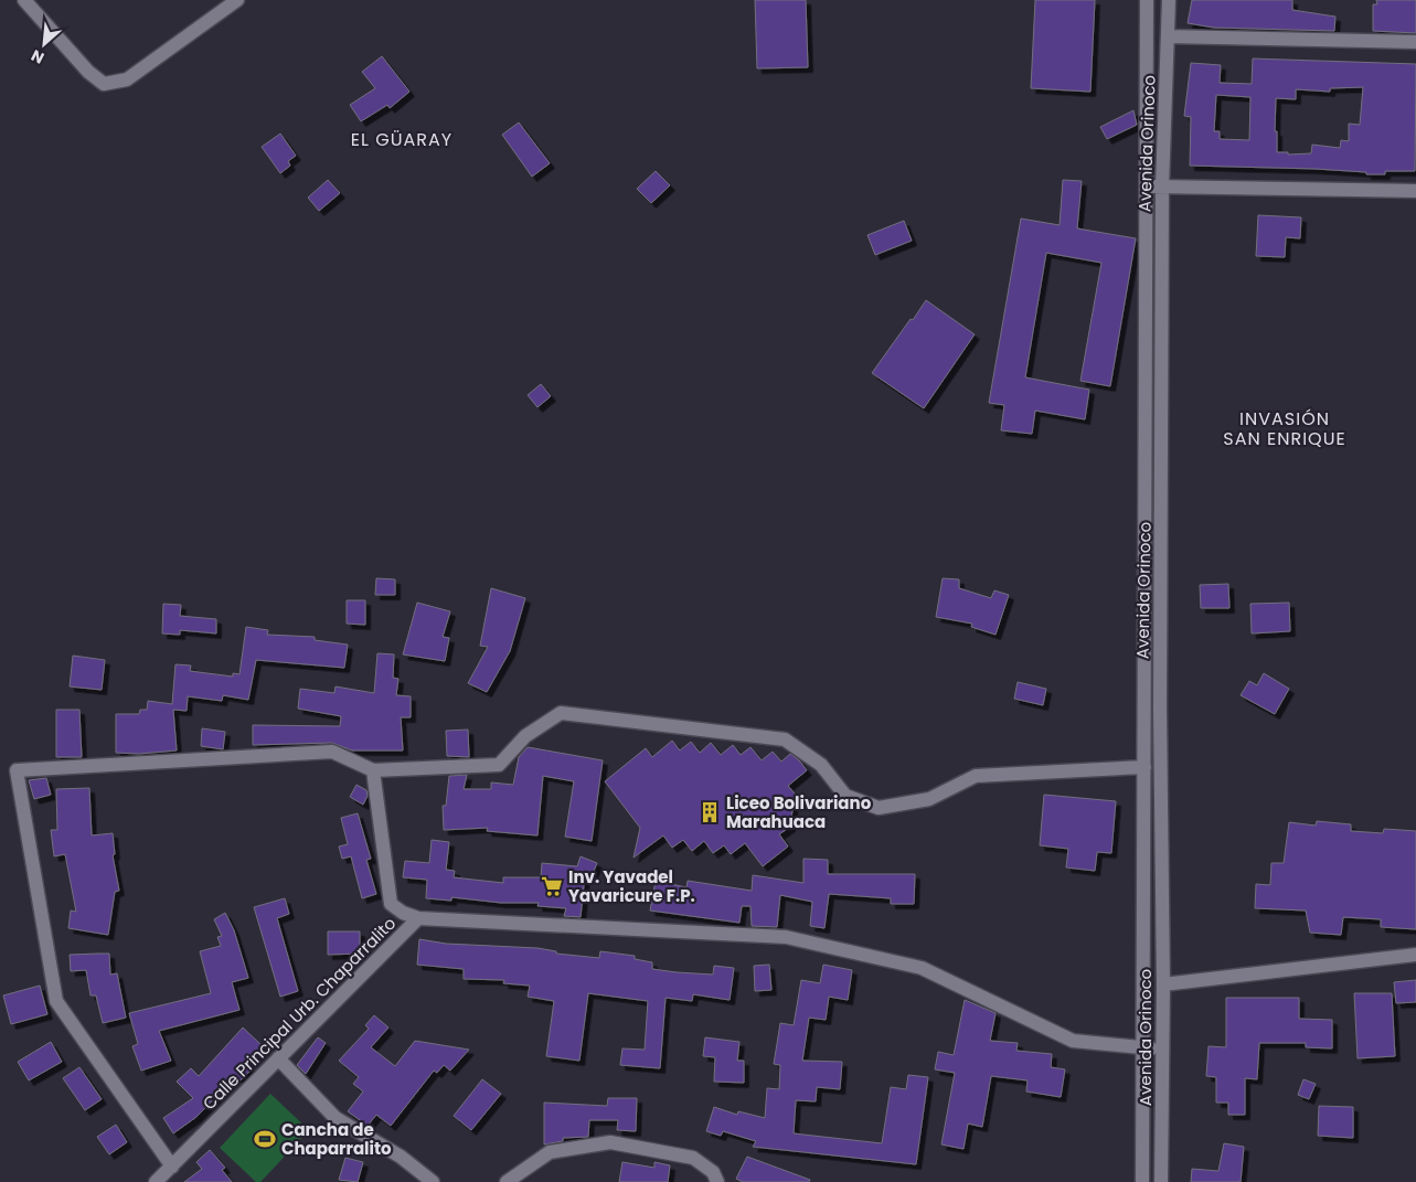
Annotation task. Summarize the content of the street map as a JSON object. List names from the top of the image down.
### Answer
{
  "streets": {
    "street": ["Avenida Orinoco", "Calle Principal Urb. Chaparralito"]
  },
  "crossings": [
    ["Avenida Orinoco", "Calle Principal Urb. Chaparralito"]
  ],
  "districts": ["EL GÜARAY", "INVASIÓN SAN ENRIQUE"],
  "places": {
    "building": ["Liceo Bolivariano Marahuaca"],
    "supermarket": ["Inv. Yavadel Yavaricure F.P."],
    "sports": ["Cancha de Chaparralito"]
  },
  "north": "bottom left"
}
